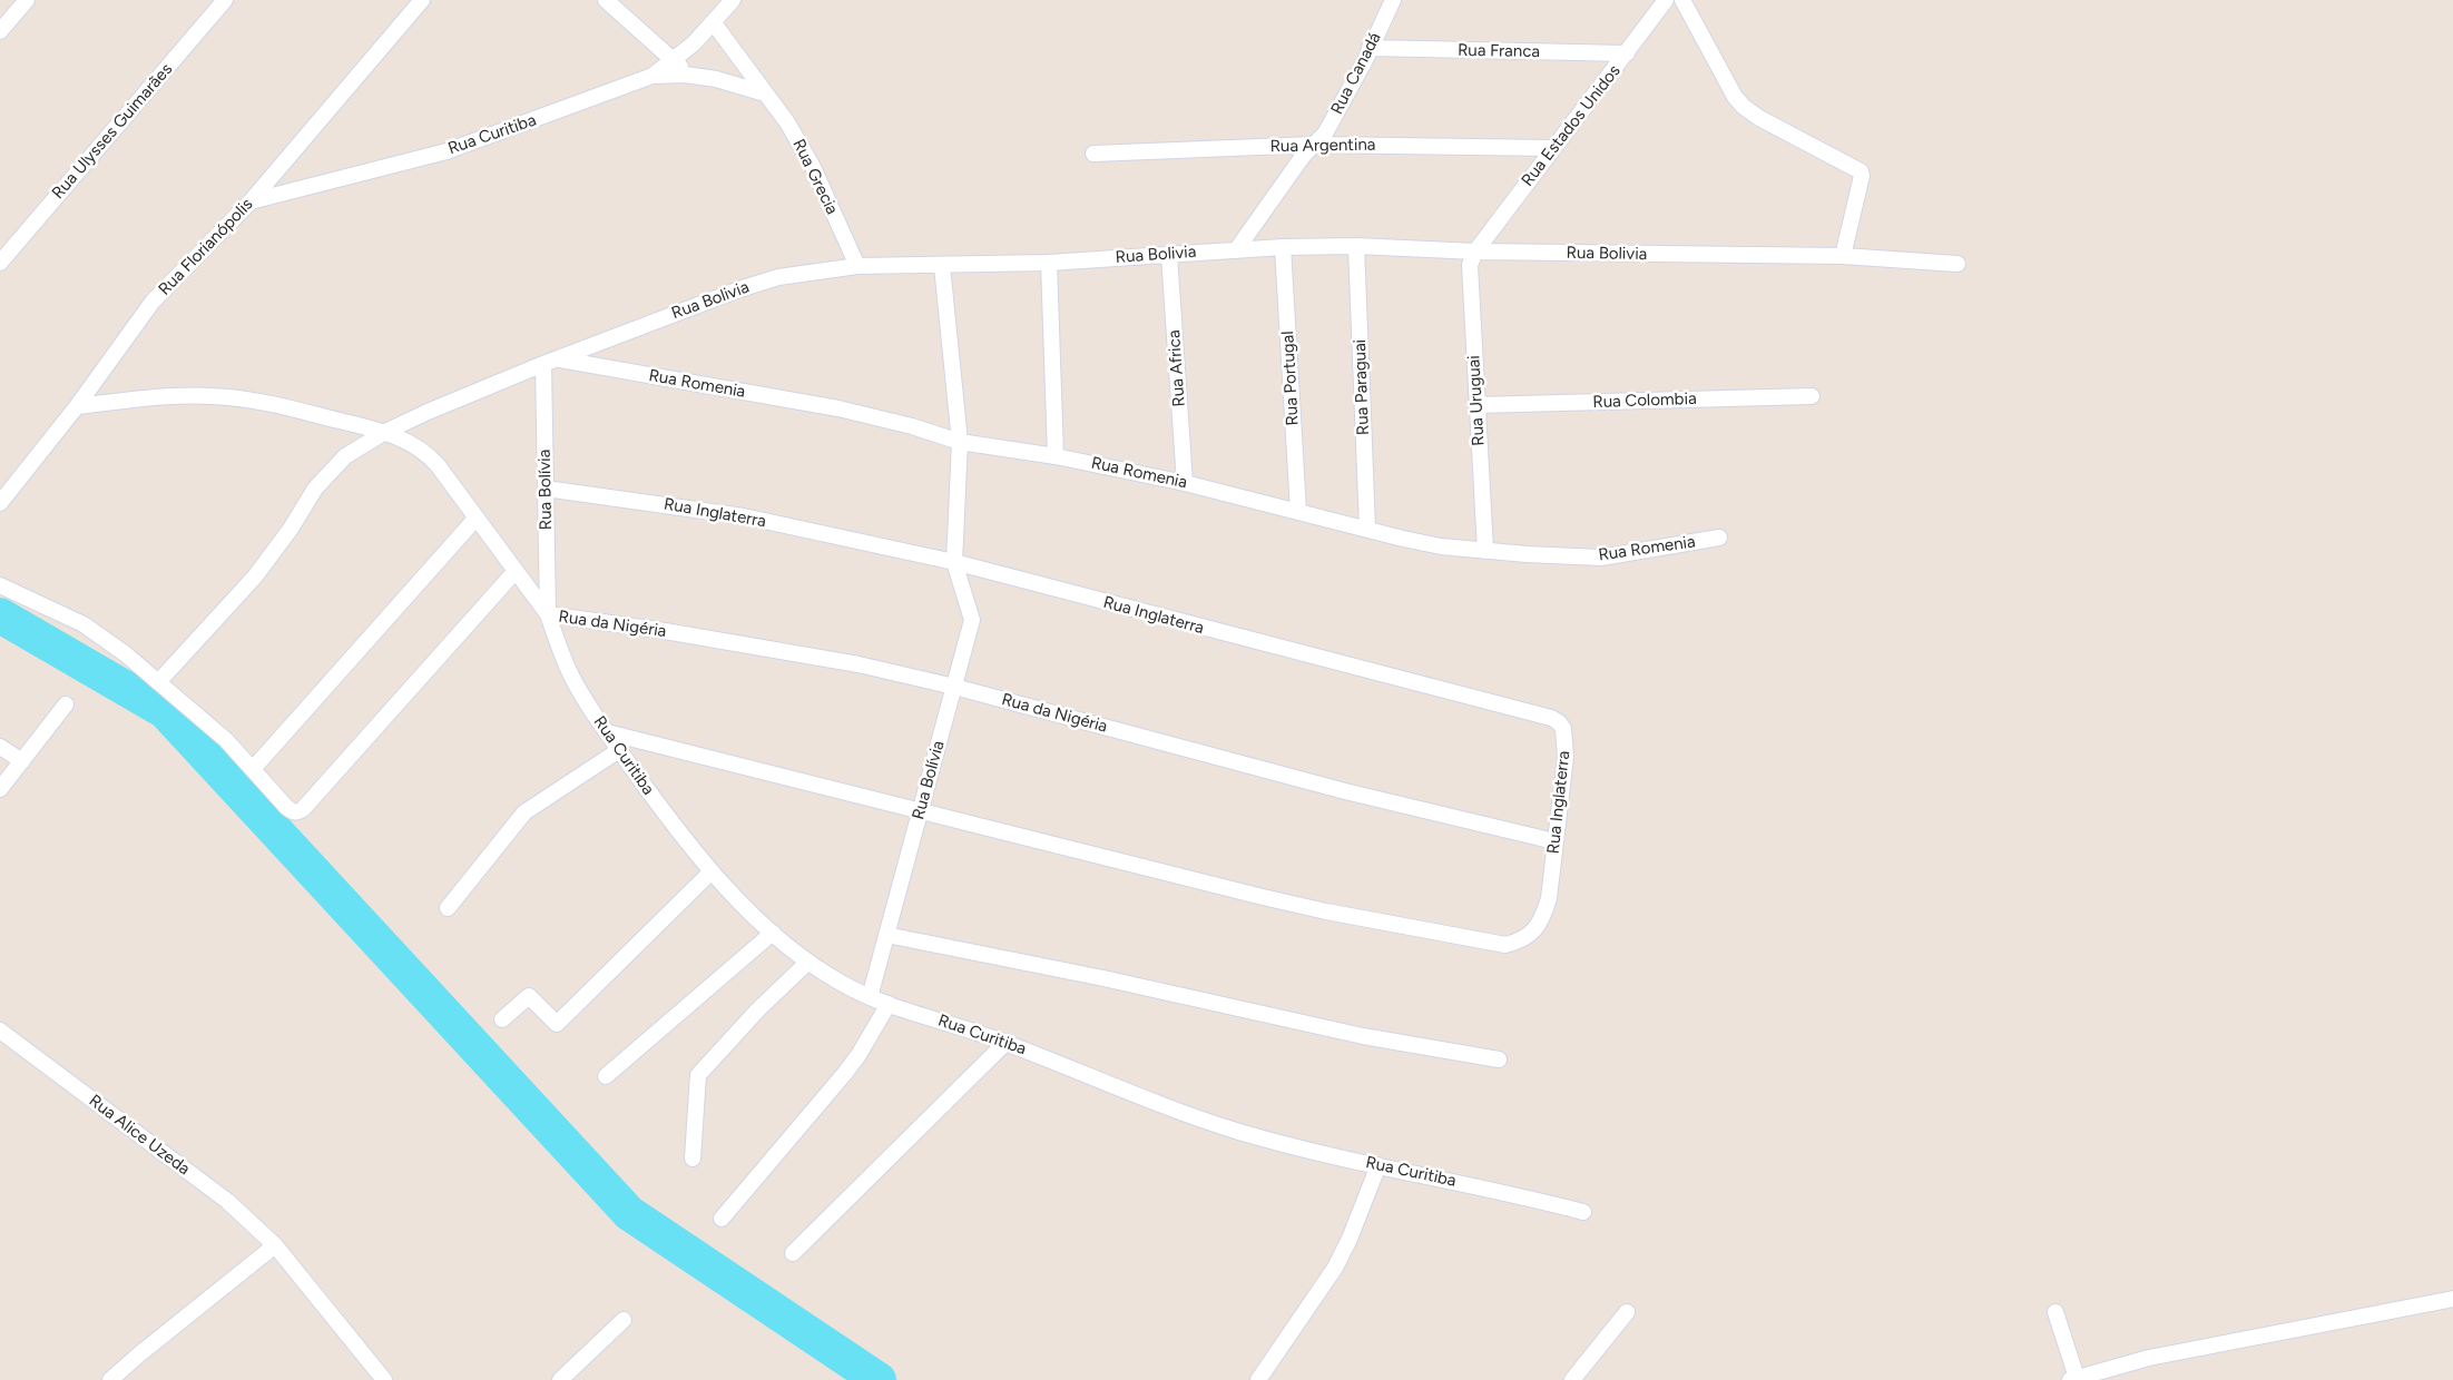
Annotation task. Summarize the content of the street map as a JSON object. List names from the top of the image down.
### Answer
{
  "streets": {
    "street": [
      "Rua Franca",
      "Rua Canadá",
      "Rua Estados Unidos",
      "Rua Ulysses Guimarães",
      "Rua Curitiba",
      "Rua Argentina",
      "Rua Grecia",
      "Rua Florianópolis",
      "Rua Bolivia",
      "Rua Africa",
      "Rua Portugal",
      "Rua Romenia",
      "Rua Paraguai",
      "Rua Uruguai",
      "Rua Colombia",
      "Rua Bolívia",
      "Rua Inglaterra",
      "Rua da Nigéria",
      "Rua Alice Uzeda"
    ]
  },
  "crossings": [
    ["Rua Franca", "Rua Canadá"],
    ["Rua Franca", "Rua Estados Unidos"],
    ["Rua Canadá", "Rua Argentina"],
    ["Rua Canadá", "Rua Bolivia"],
    ["Rua Estados Unidos", "Rua Argentina"],
    ["Rua Estados Unidos", "Rua Bolivia"],
    ["Rua Estados Unidos", "Rua Uruguai"],
    ["Rua Curitiba", "Rua Grecia"],
    ["Rua Curitiba", "Rua Florianópolis"],
    ["Rua Curitiba", "Rua Bolívia"],
    ["Rua Curitiba", "Rua Inglaterra"],
    ["Rua Curitiba", "Rua da Nigéria"],
    ["Rua Grecia", "Rua Bolivia"],
    ["Rua Bolivia", "Rua Africa"],
    ["Rua Bolivia", "Rua Portugal"],
    ["Rua Bolivia", "Rua Romenia"],
    ["Rua Bolivia", "Rua Paraguai"],
    ["Rua Bolivia", "Rua Uruguai"],
    ["Rua Bolivia", "Rua Bolívia"],
    ["Rua Africa", "Rua Romenia"],
    ["Rua Portugal", "Rua Romenia"],
    ["Rua Romenia", "Rua Paraguai"],
    ["Rua Romenia", "Rua Uruguai"],
    ["Rua Romenia", "Rua Bolívia"],
    ["Rua Uruguai", "Rua Colombia"],
    ["Rua Bolívia", "Rua Inglaterra"],
    ["Rua Bolívia", "Rua da Nigéria"],
    ["Rua Inglaterra", "Rua da Nigéria"]
  ]
}
